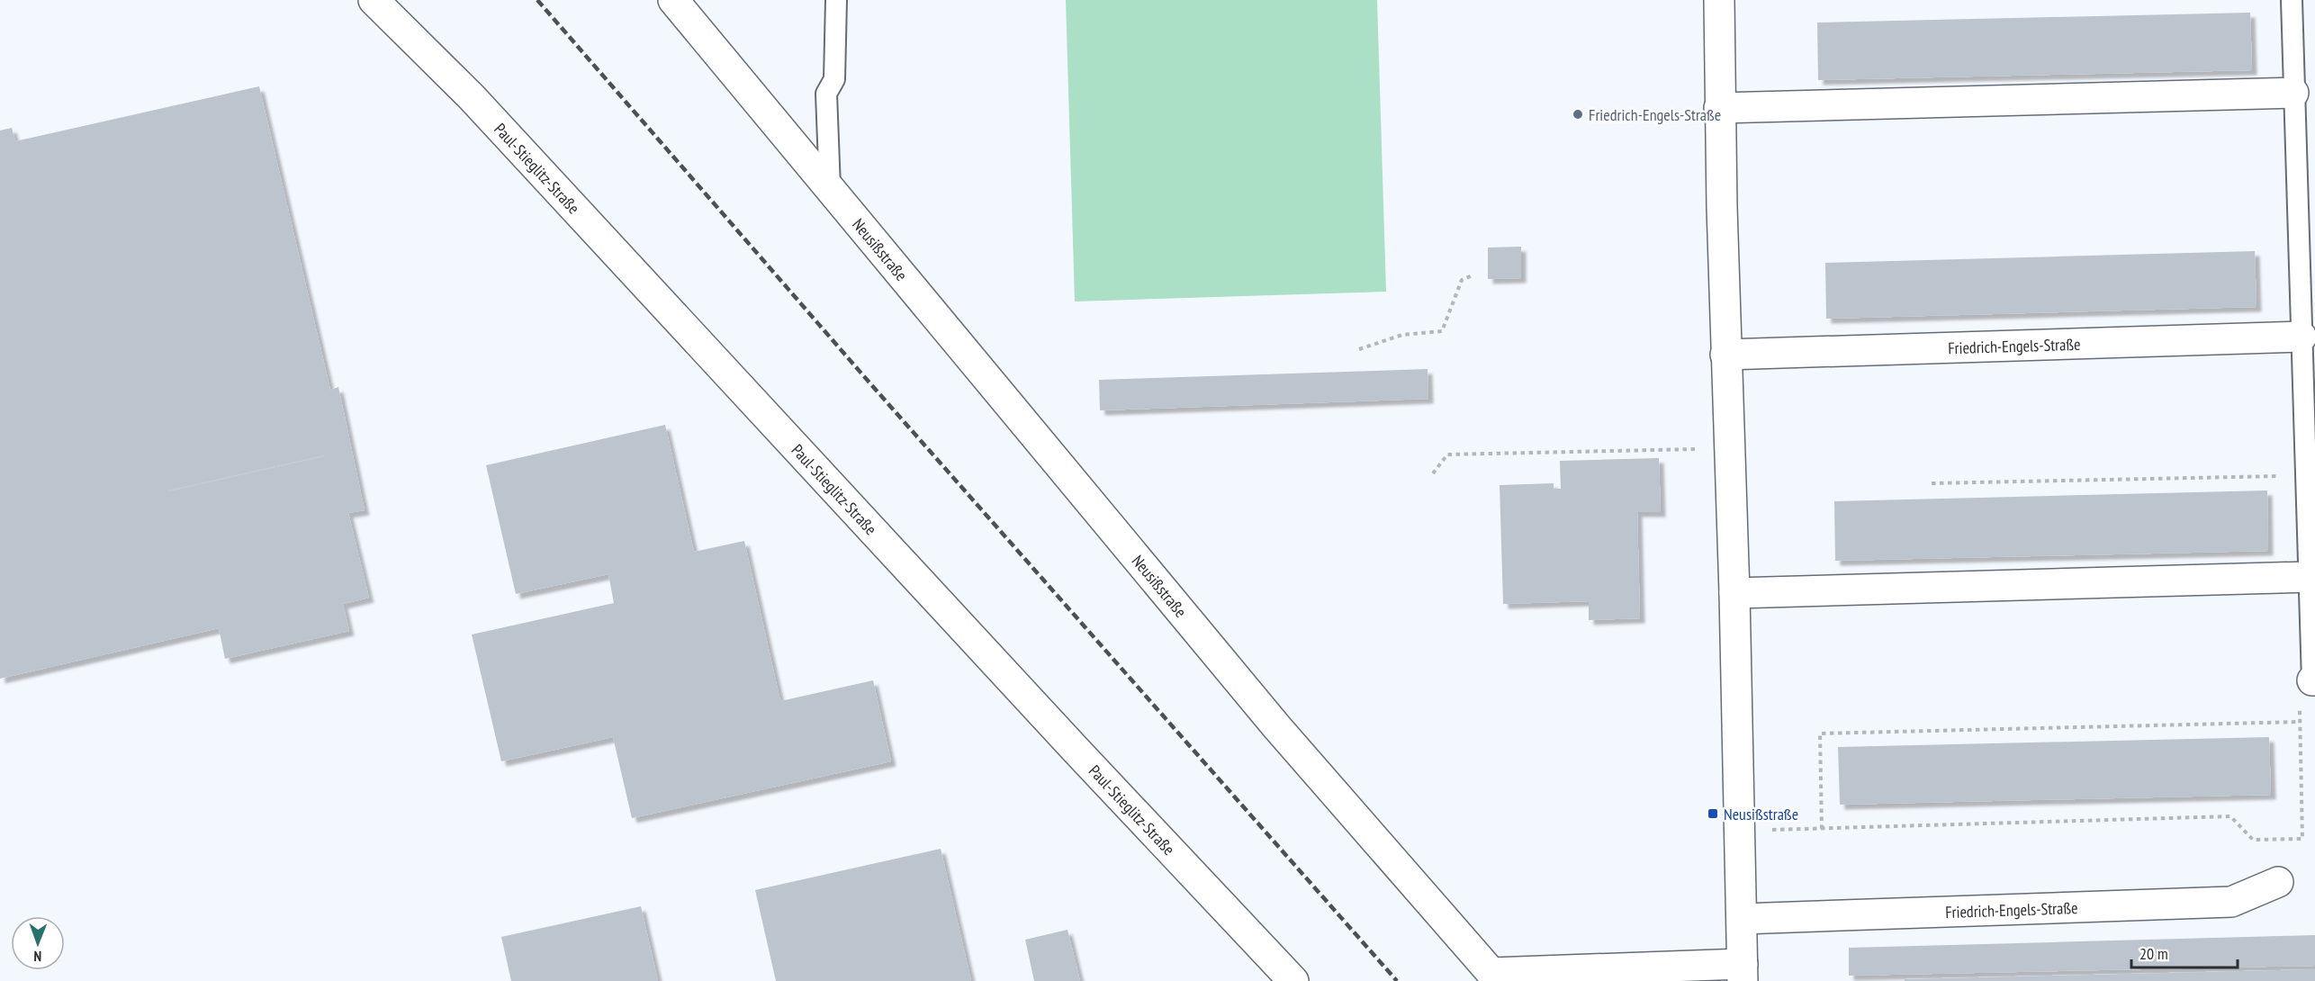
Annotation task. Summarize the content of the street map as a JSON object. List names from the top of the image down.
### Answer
{
  "streets": {
    "street": ["Paul-Stieglitz-Straße", "Neusißstraße", "Friedrich-Engels-Straße"]
  },
  "places": {
    "other": ["Friedrich-Engels-Straße"],
    "transit": ["Neusißstraße"]
  },
  "scale_bar": "20 m",
  "north": "bottom"
}
